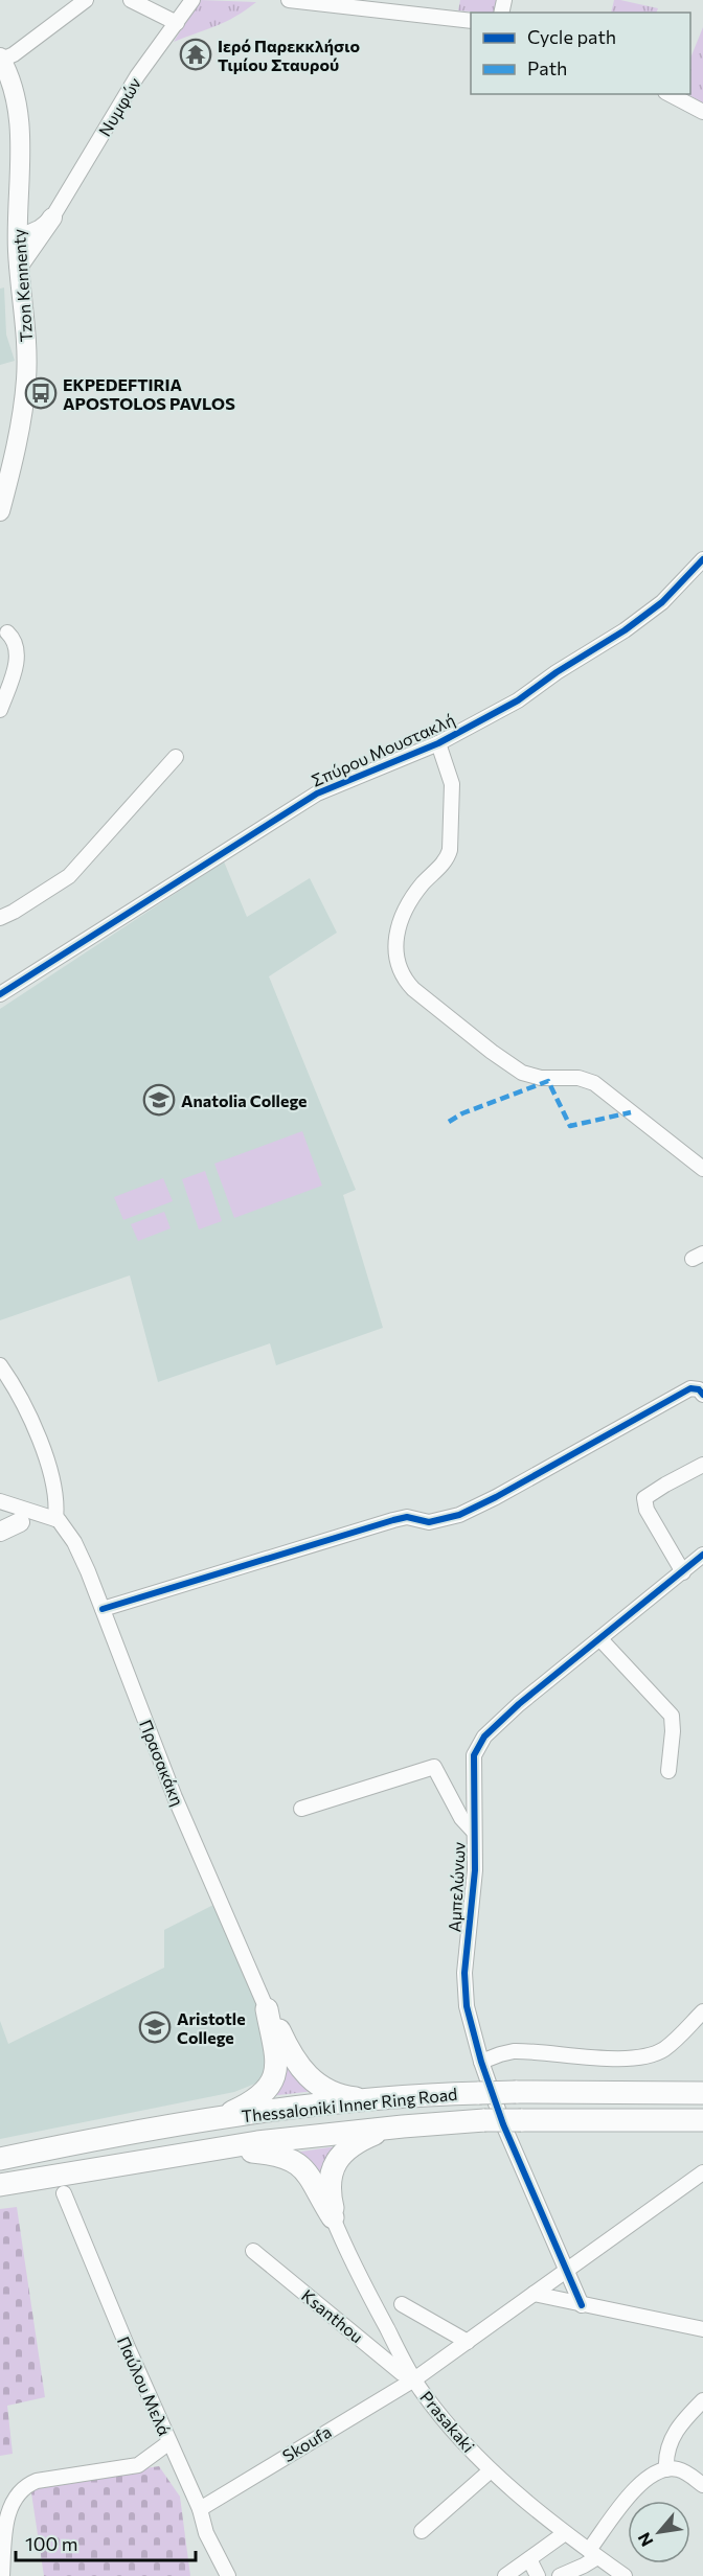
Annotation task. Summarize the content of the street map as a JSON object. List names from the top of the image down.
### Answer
{
  "streets": {
    "highway": ["Thessaloniki Inner Ring Road"],
    "main road": ["Tzon Kennenty"],
    "street": [
      "Νυμφών",
      "Σπύρου Μουστακλή",
      "Πρασακάκη",
      "Αμπελώνων",
      "Ksanthou",
      "Παύλου Μελά",
      "Prasakaki",
      "Skoufa"
    ]
  },
  "crossings": [
    ["Αμπελώνων", "Skoufa"],
    ["Ksanthou", "Prasakaki"],
    ["Ksanthou", "Skoufa"],
    ["Παύλου Μελά", "Skoufa"],
    ["Prasakaki", "Skoufa"]
  ],
  "places": {
    "temple": ["Ιερό Παρεκκλήσιο Τιμίου Σταυρού"],
    "bus stop": ["EKPEDEFTIRIA APOSTOLOS PAVLOS"],
    "school or university": ["Anatolia College", "Aristotle College"]
  },
  "legend": ["Cycle path", "Path"],
  "scale_bar": "100 m",
  "north": "bottom left"
}
